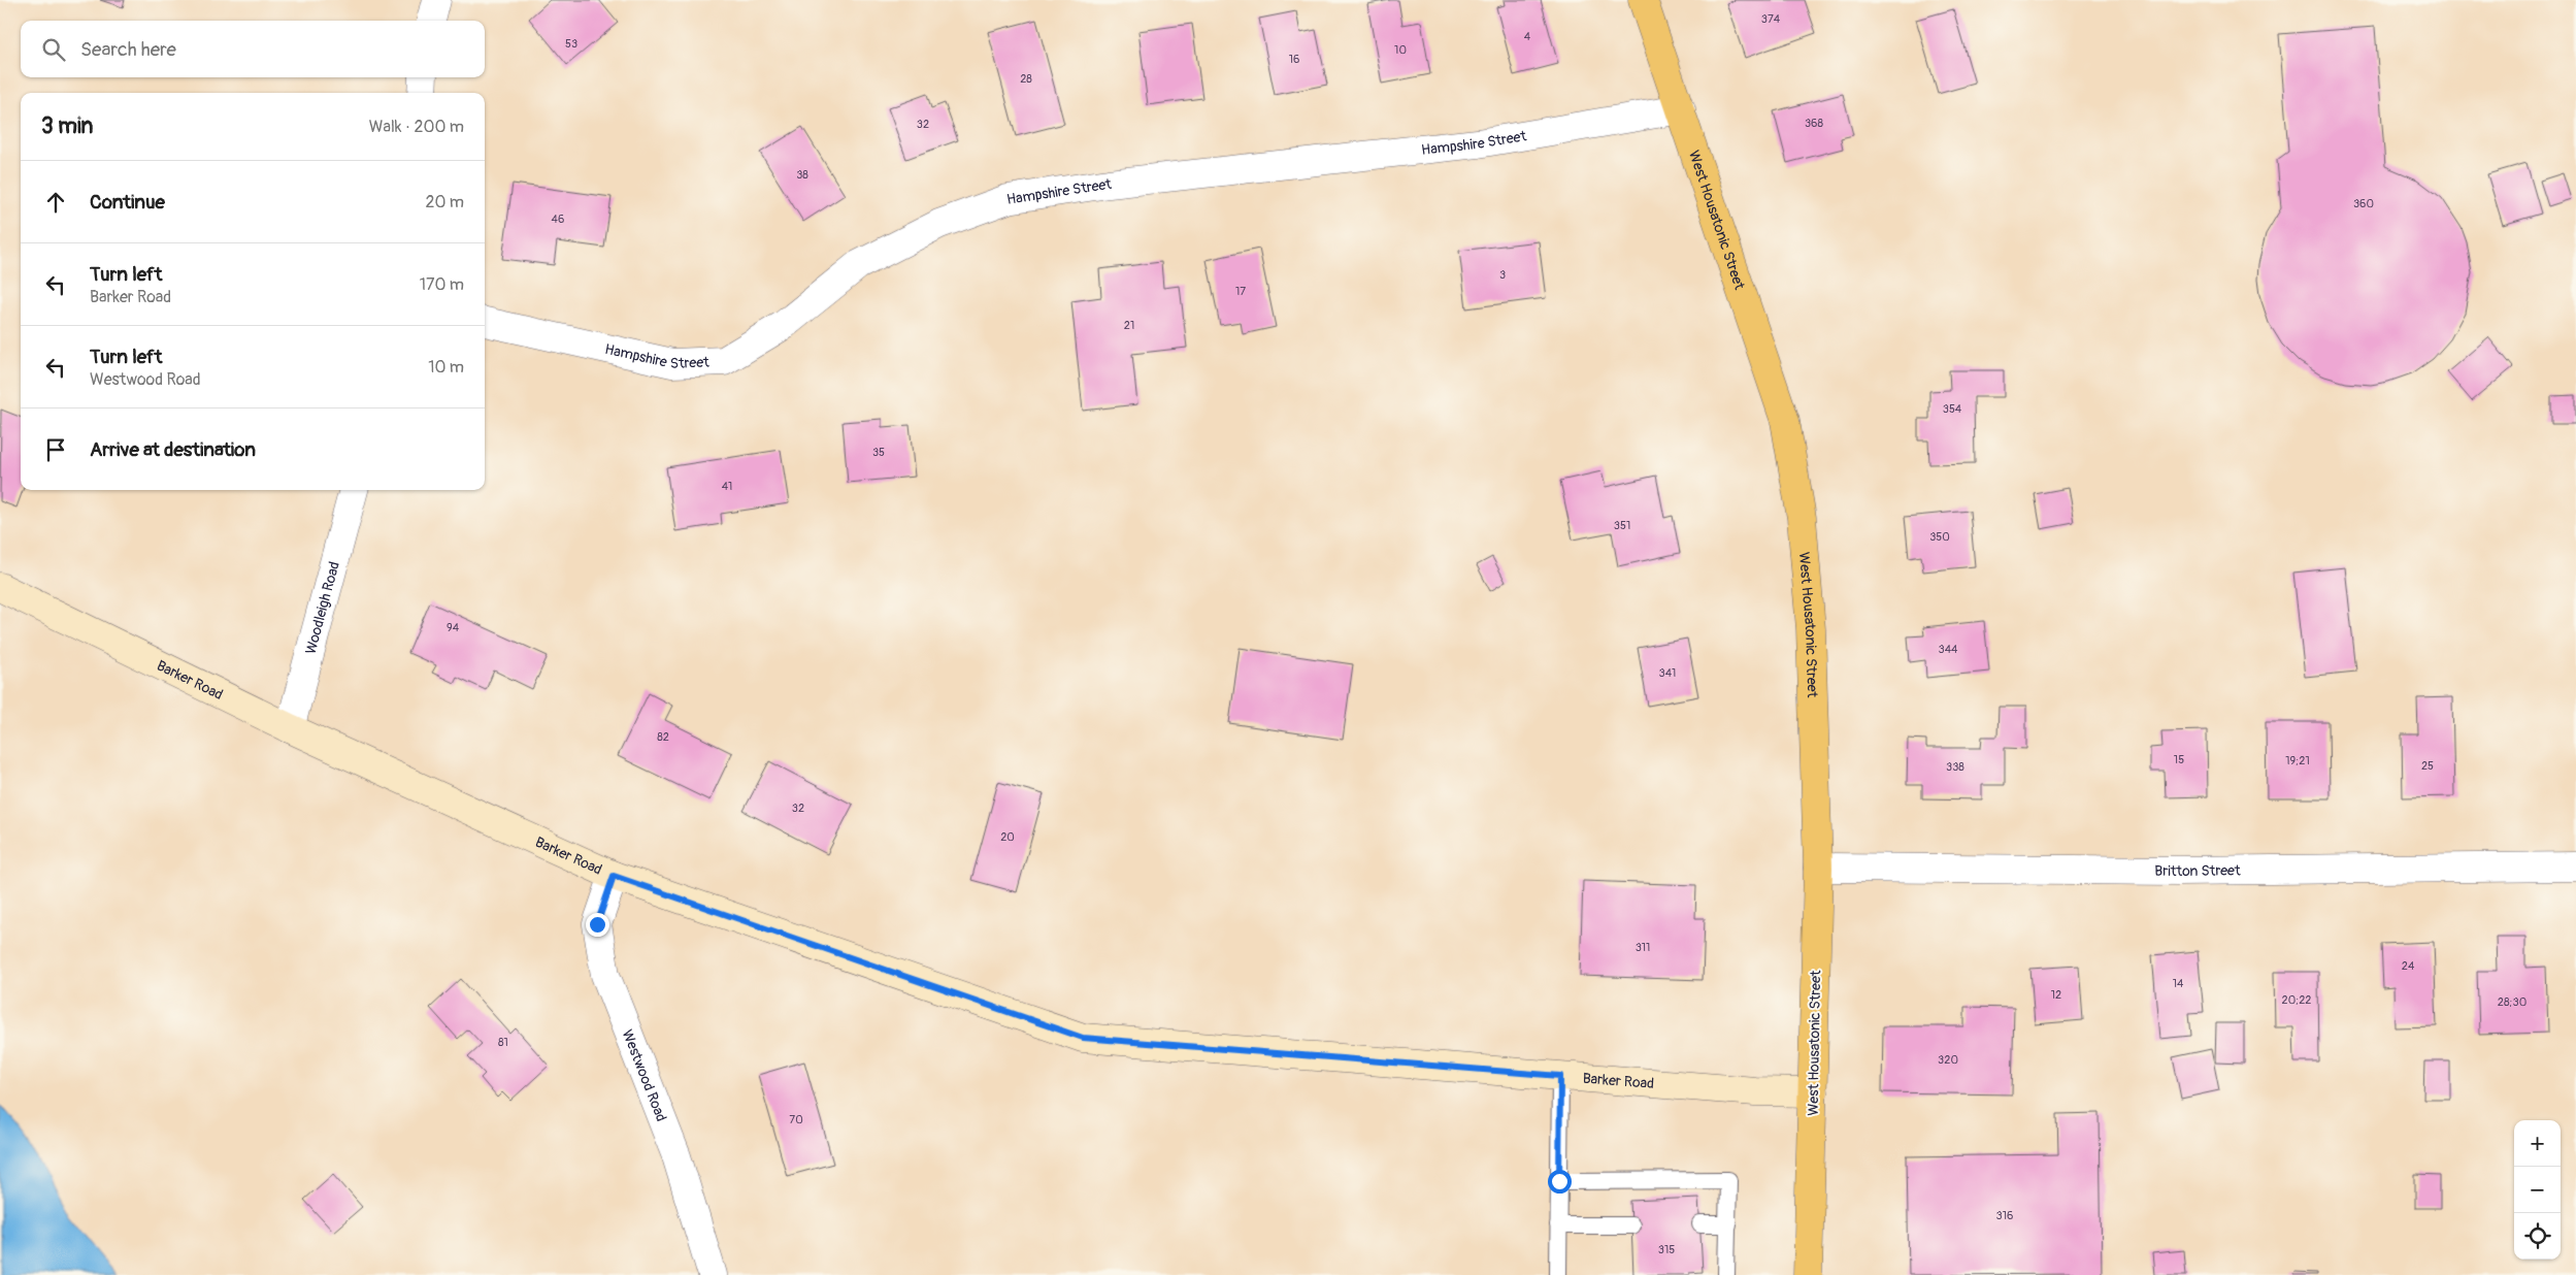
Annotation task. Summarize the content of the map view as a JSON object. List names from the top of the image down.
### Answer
{
  "streets": {
    "highway": ["West Housatonic Street"],
    "street": [
      "Hampshire Street",
      "Woodleigh Road",
      "Barker Road",
      "Britton Street",
      "Westwood Road"
    ]
  },
  "crossings": [
    ["Hampshire Street", "West Housatonic Street"],
    ["West Housatonic Street", "Barker Road"],
    ["West Housatonic Street", "Britton Street"],
    ["Woodleigh Road", "Barker Road"],
    ["Barker Road", "Westwood Road"]
  ],
  "house_numbers": [
    "374",
    "4",
    "53",
    "10",
    "16",
    "28",
    "368",
    "32",
    "38",
    "360",
    "46",
    "3",
    "17",
    "21",
    "354",
    "35",
    "41",
    "351",
    "350",
    "94",
    "344",
    "341",
    "82",
    "15",
    "19;21",
    "25",
    "338",
    "32",
    "20",
    "311",
    "24",
    "14",
    "12",
    "20;22",
    "28;30",
    "81",
    "320",
    "70",
    "316",
    "315"
  ],
  "page": {
    "search": "Search here",
    "heading": ["3 min", "Walk · 200 m"],
    "list": [
      ["Continue", "20 m"],
      ["Turn left", "Barker Road", "170 m"],
      ["Turn left", "Westwood Road", "10 m"],
      "Arrive at destination"
    ],
    "map_buttons": ["+", "−"]
  }
}
